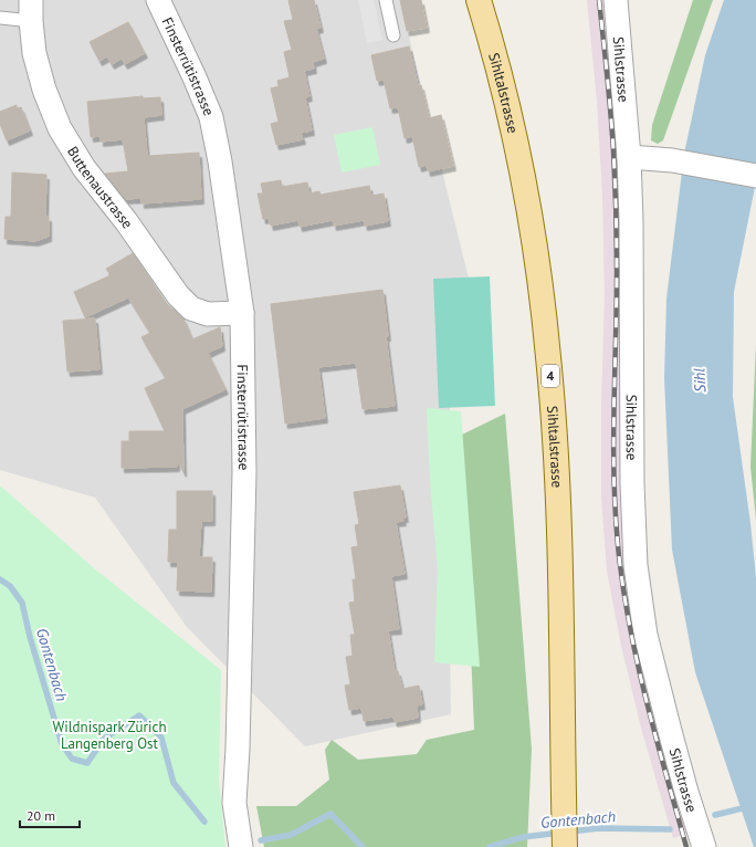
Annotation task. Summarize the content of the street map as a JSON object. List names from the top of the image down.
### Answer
{
  "streets": {
    "main road": ["Sihltalstrasse", "4"],
    "street": ["Finsterrütistrasse", "Sihlstrasse", "Buttenaustrasse"]
  },
  "crossings": [
    ["Finsterrütistrasse", "Buttenaustrasse"]
  ],
  "water": ["Sihl", "Gontenbach"],
  "parks": ["Wildnispark Zürich Langenberg Ost"],
  "scale_bar": "20 m"
}
